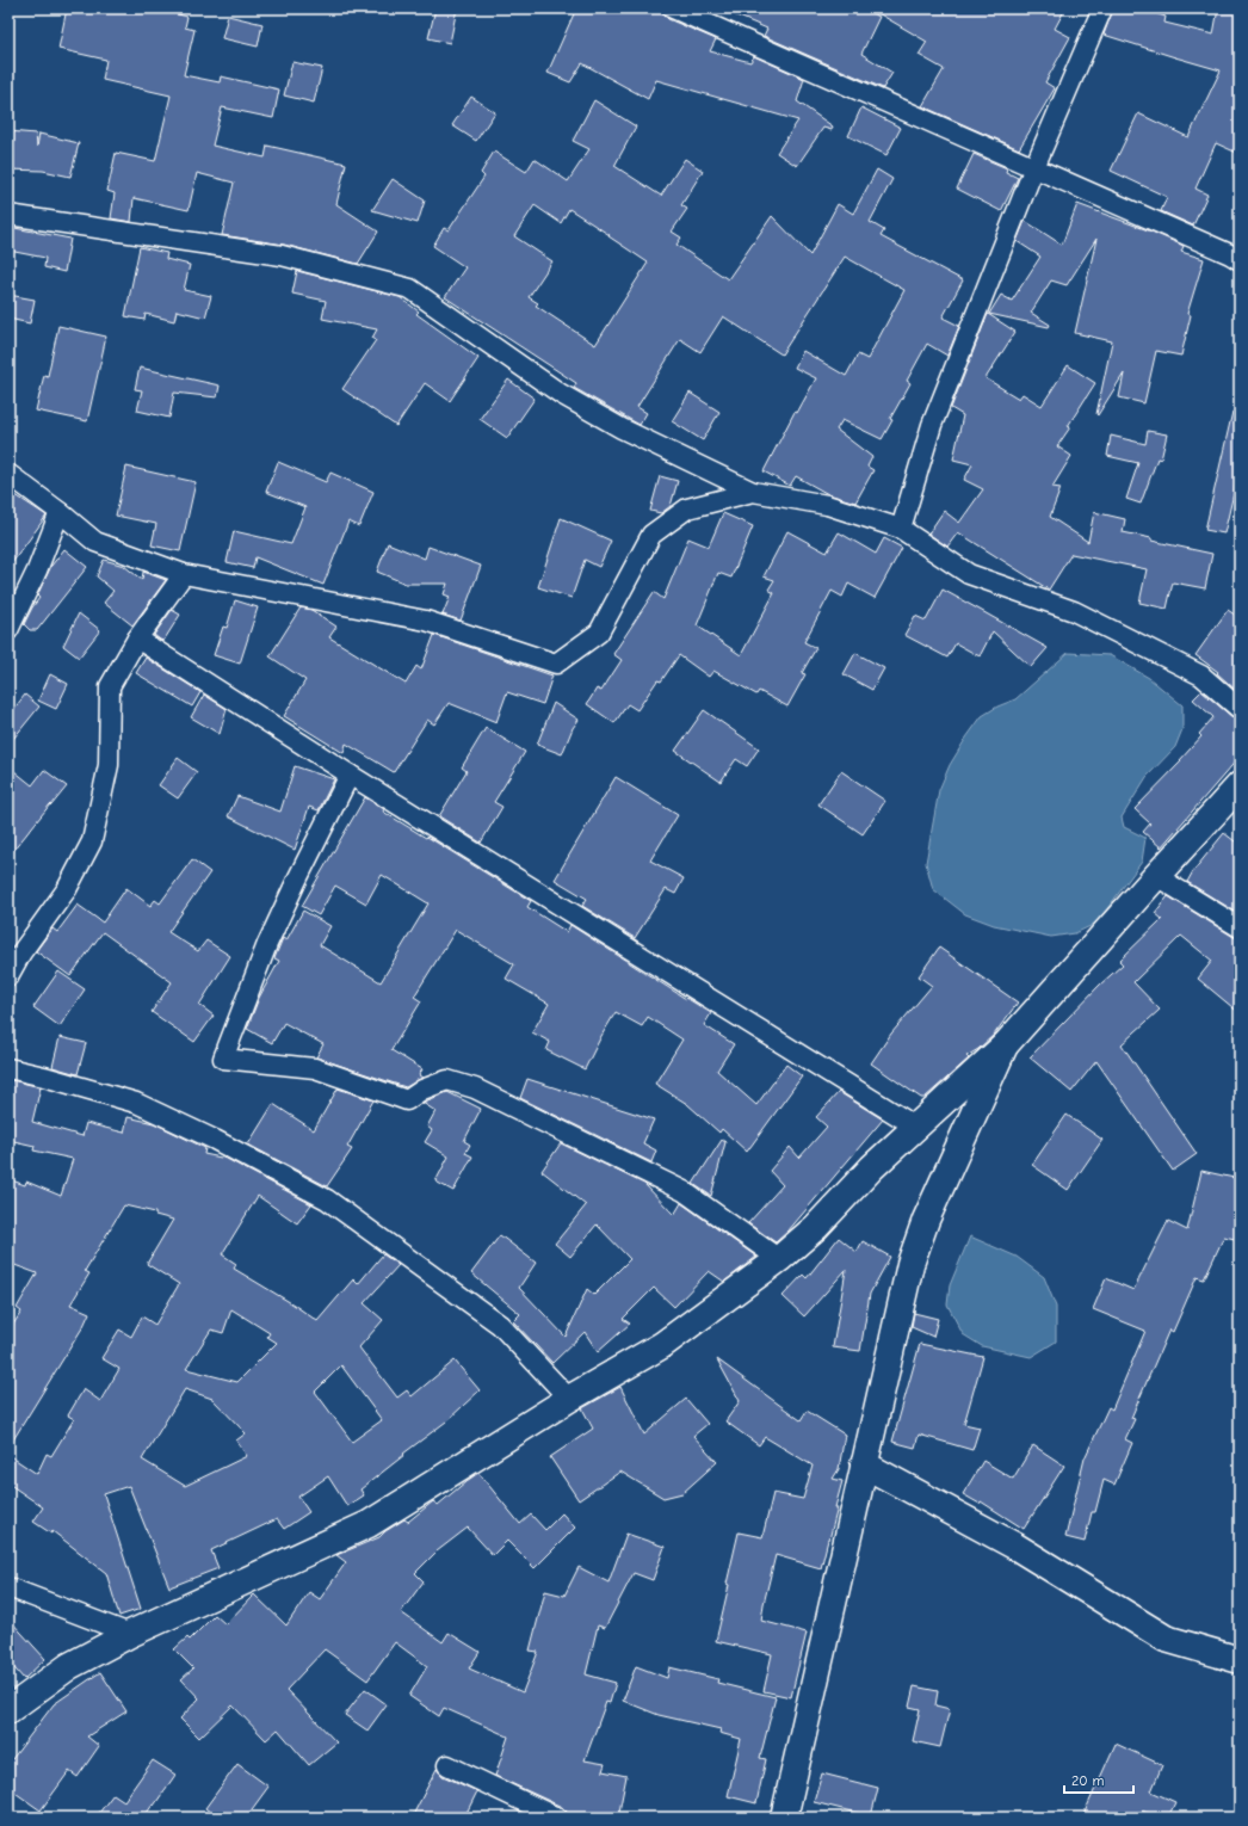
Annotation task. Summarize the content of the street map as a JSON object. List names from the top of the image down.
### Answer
{
  "scale_bar": "20 m"
}
